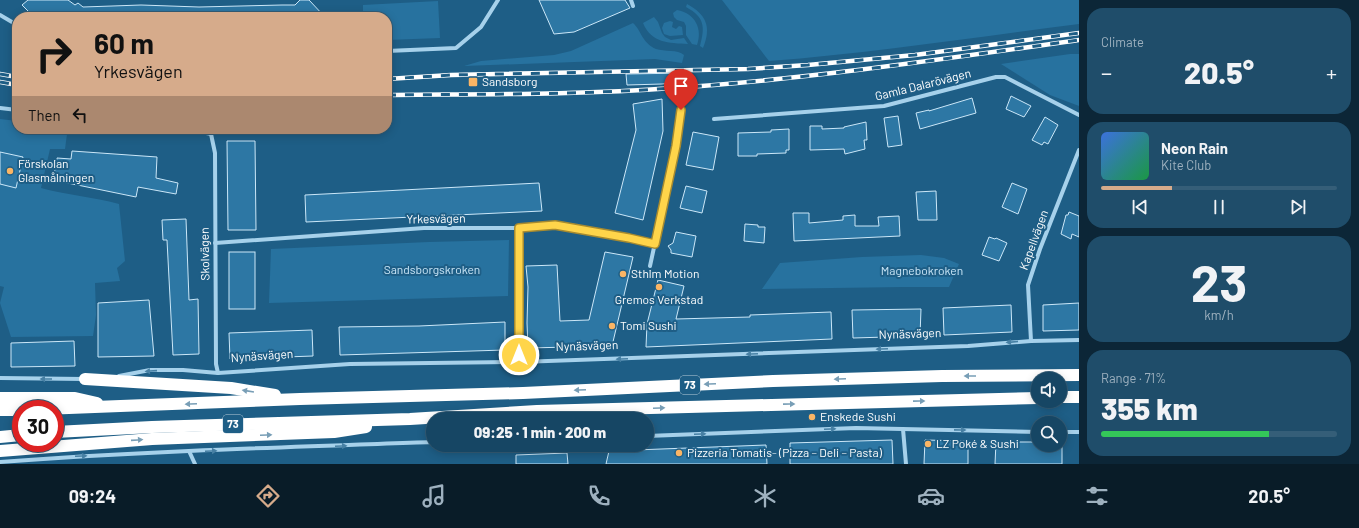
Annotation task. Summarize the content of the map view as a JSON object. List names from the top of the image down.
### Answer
{
  "streets": {
    "highway": ["73"],
    "street": [
      "Gamla Dalarövägen",
      "Yrkesvägen",
      "Kapellvägen",
      "Skolvägen",
      "Nynäsvägen"
    ]
  },
  "crossings": [
    ["Yrkesvägen", "Skolvägen"],
    ["Kapellvägen", "Nynäsvägen"],
    ["Skolvägen", "Nynäsvägen"]
  ],
  "one_way": ["Nynäsvägen"],
  "parks": ["Sandsborgskroken", "Magnebokroken"],
  "places": {
    "transit": ["Sandsborg"],
    "other": [
      "Förskolan Glasmålningen",
      "Sthlm Motion",
      "Gremos Verkstad",
      "Tomi Sushi",
      "Enskede Sushi",
      "LZ Poké & Sushi",
      "Pizzeria Tomatis- (Pizza – Deli – Pasta)"
    ]
  },
  "page": {
    "tile": [
      "Climate",
      ["23", "km/h"],
      ["Range · 71%", "355 km"]
    ],
    "turn": ["60 m", "Yrkesvägen"],
    "heat": ["−", "20.5°", "+"],
    "then": "Then",
    "song": ["Neon Rain", "Kite Club"],
    "limit": "30",
    "trip": "09:25 · 1 min · 200 m",
    "tabs": ["09:24", "20.5°"]
  }
}
